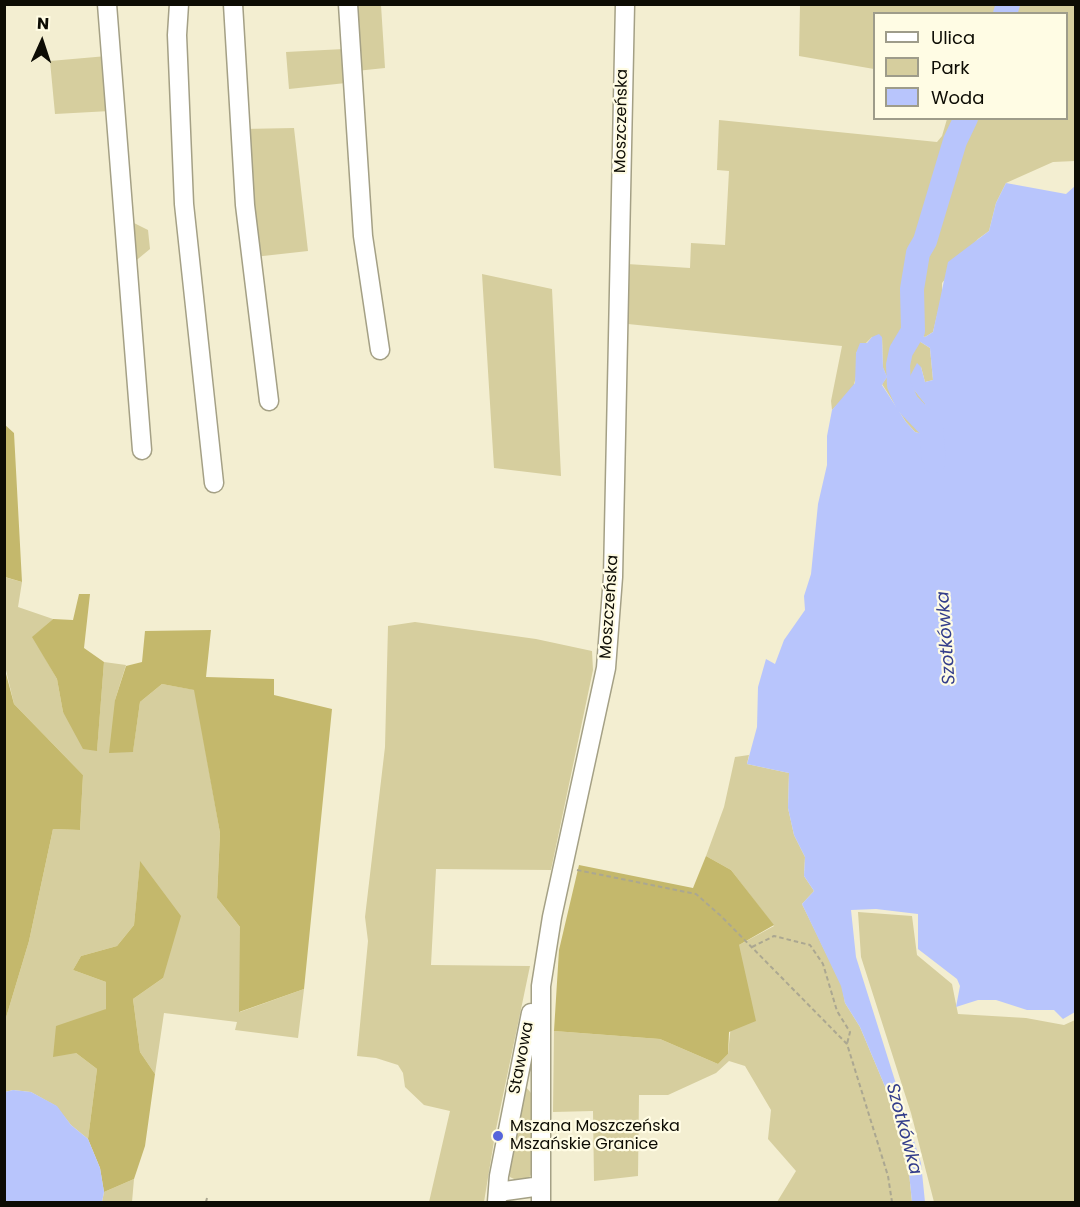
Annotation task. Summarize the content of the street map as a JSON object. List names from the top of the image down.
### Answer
{
  "streets": {
    "street": ["Moszczeńska", "Stawowa"]
  },
  "crossings": [
    ["Moszczeńska", "Stawowa"]
  ],
  "water": ["Szotkówka"],
  "places": ["Mszana Moszczeńska Mszańskie Granice"],
  "legend": ["Ulica", "Park", "Woda"],
  "north": "top"
}
